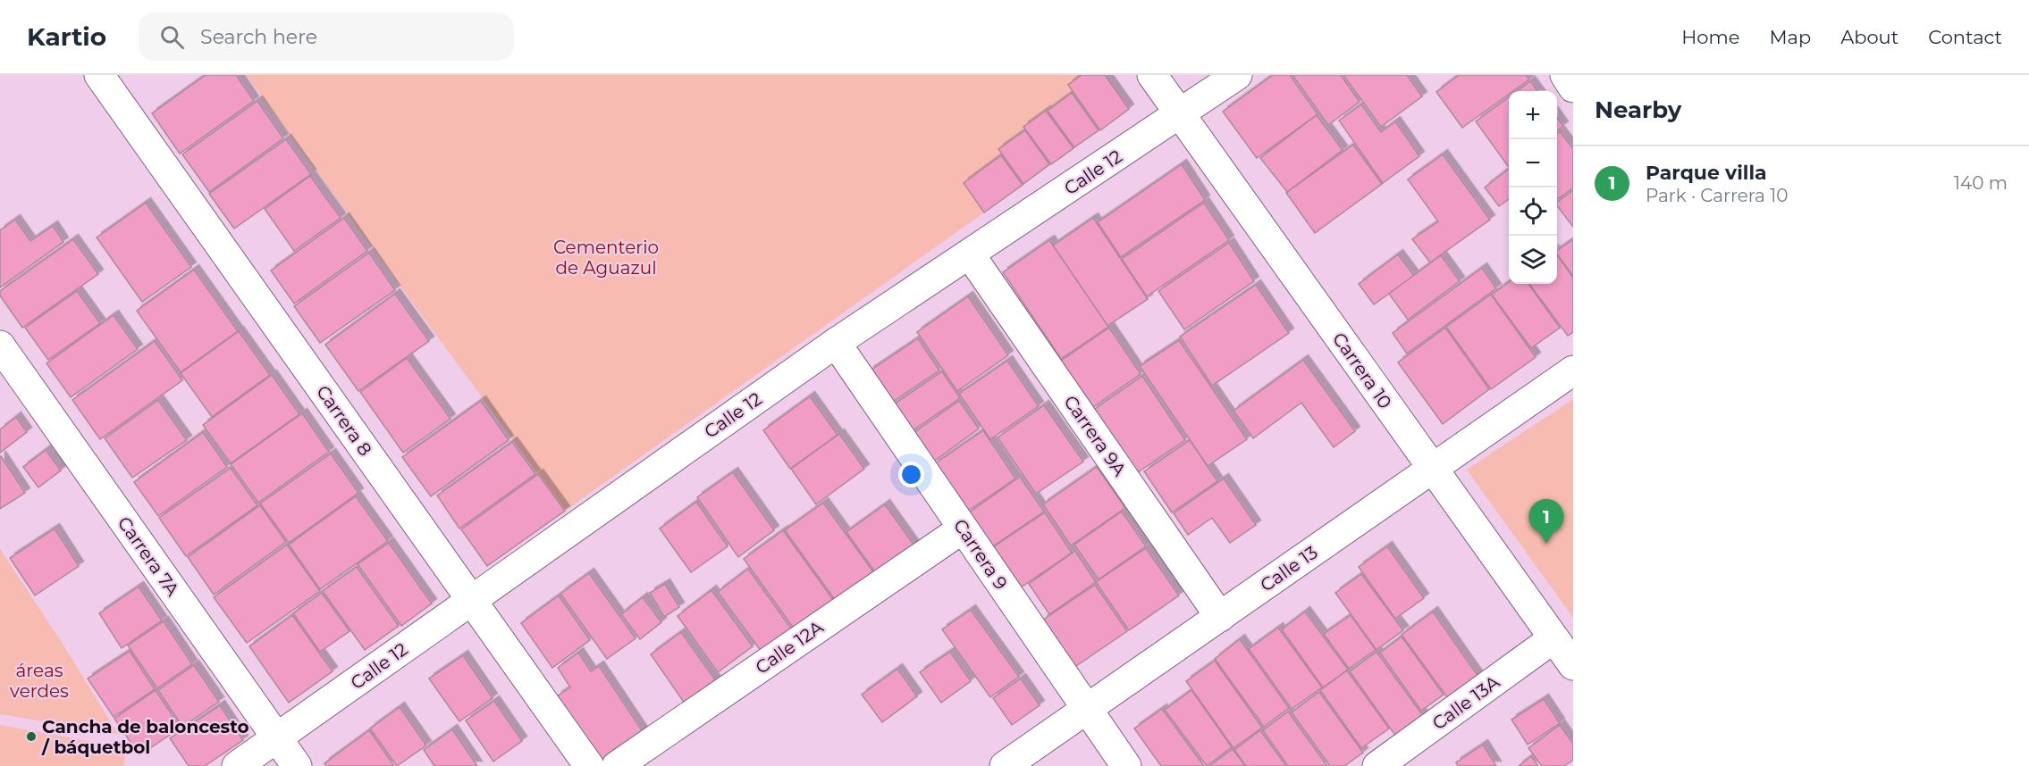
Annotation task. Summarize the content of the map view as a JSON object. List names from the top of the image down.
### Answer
{
  "streets": {
    "street": [
      "Calle 12",
      "Carrera 10",
      "Carrera 8",
      "Carrera 9A",
      "Carrera 9",
      "Carrera 7A",
      "Calle 13",
      "Calle 12A",
      "Calle 13A"
    ]
  },
  "crossings": [
    ["Calle 12", "Carrera 10"],
    ["Calle 12", "Carrera 8"],
    ["Calle 12", "Carrera 9A"],
    ["Calle 12", "Carrera 9"],
    ["Calle 12", "Carrera 7A"],
    ["Carrera 10", "Calle 13"],
    ["Carrera 10", "Calle 13A"],
    ["Carrera 9A", "Calle 13"],
    ["Carrera 9", "Calle 13"],
    ["Carrera 9", "Calle 12A"]
  ],
  "parks": ["Cementerio de Aguazul", "áreas verdes"],
  "places": ["Cancha de baloncesto / báquetbol"],
  "page": {
    "header": "Kartio",
    "search": "Search here",
    "nav": [
      "Home",
      "Map",
      "About",
      "Contact"
    ],
    "heading": "Nearby",
    "map_buttons": ["+", "−"],
    "list": [
      {
        "mark": "1",
        "name": "Parque villa",
        "note": "Park · Carrera 10",
        "value": "140 m"
      }
    ],
    "pins": "1"
  }
}
